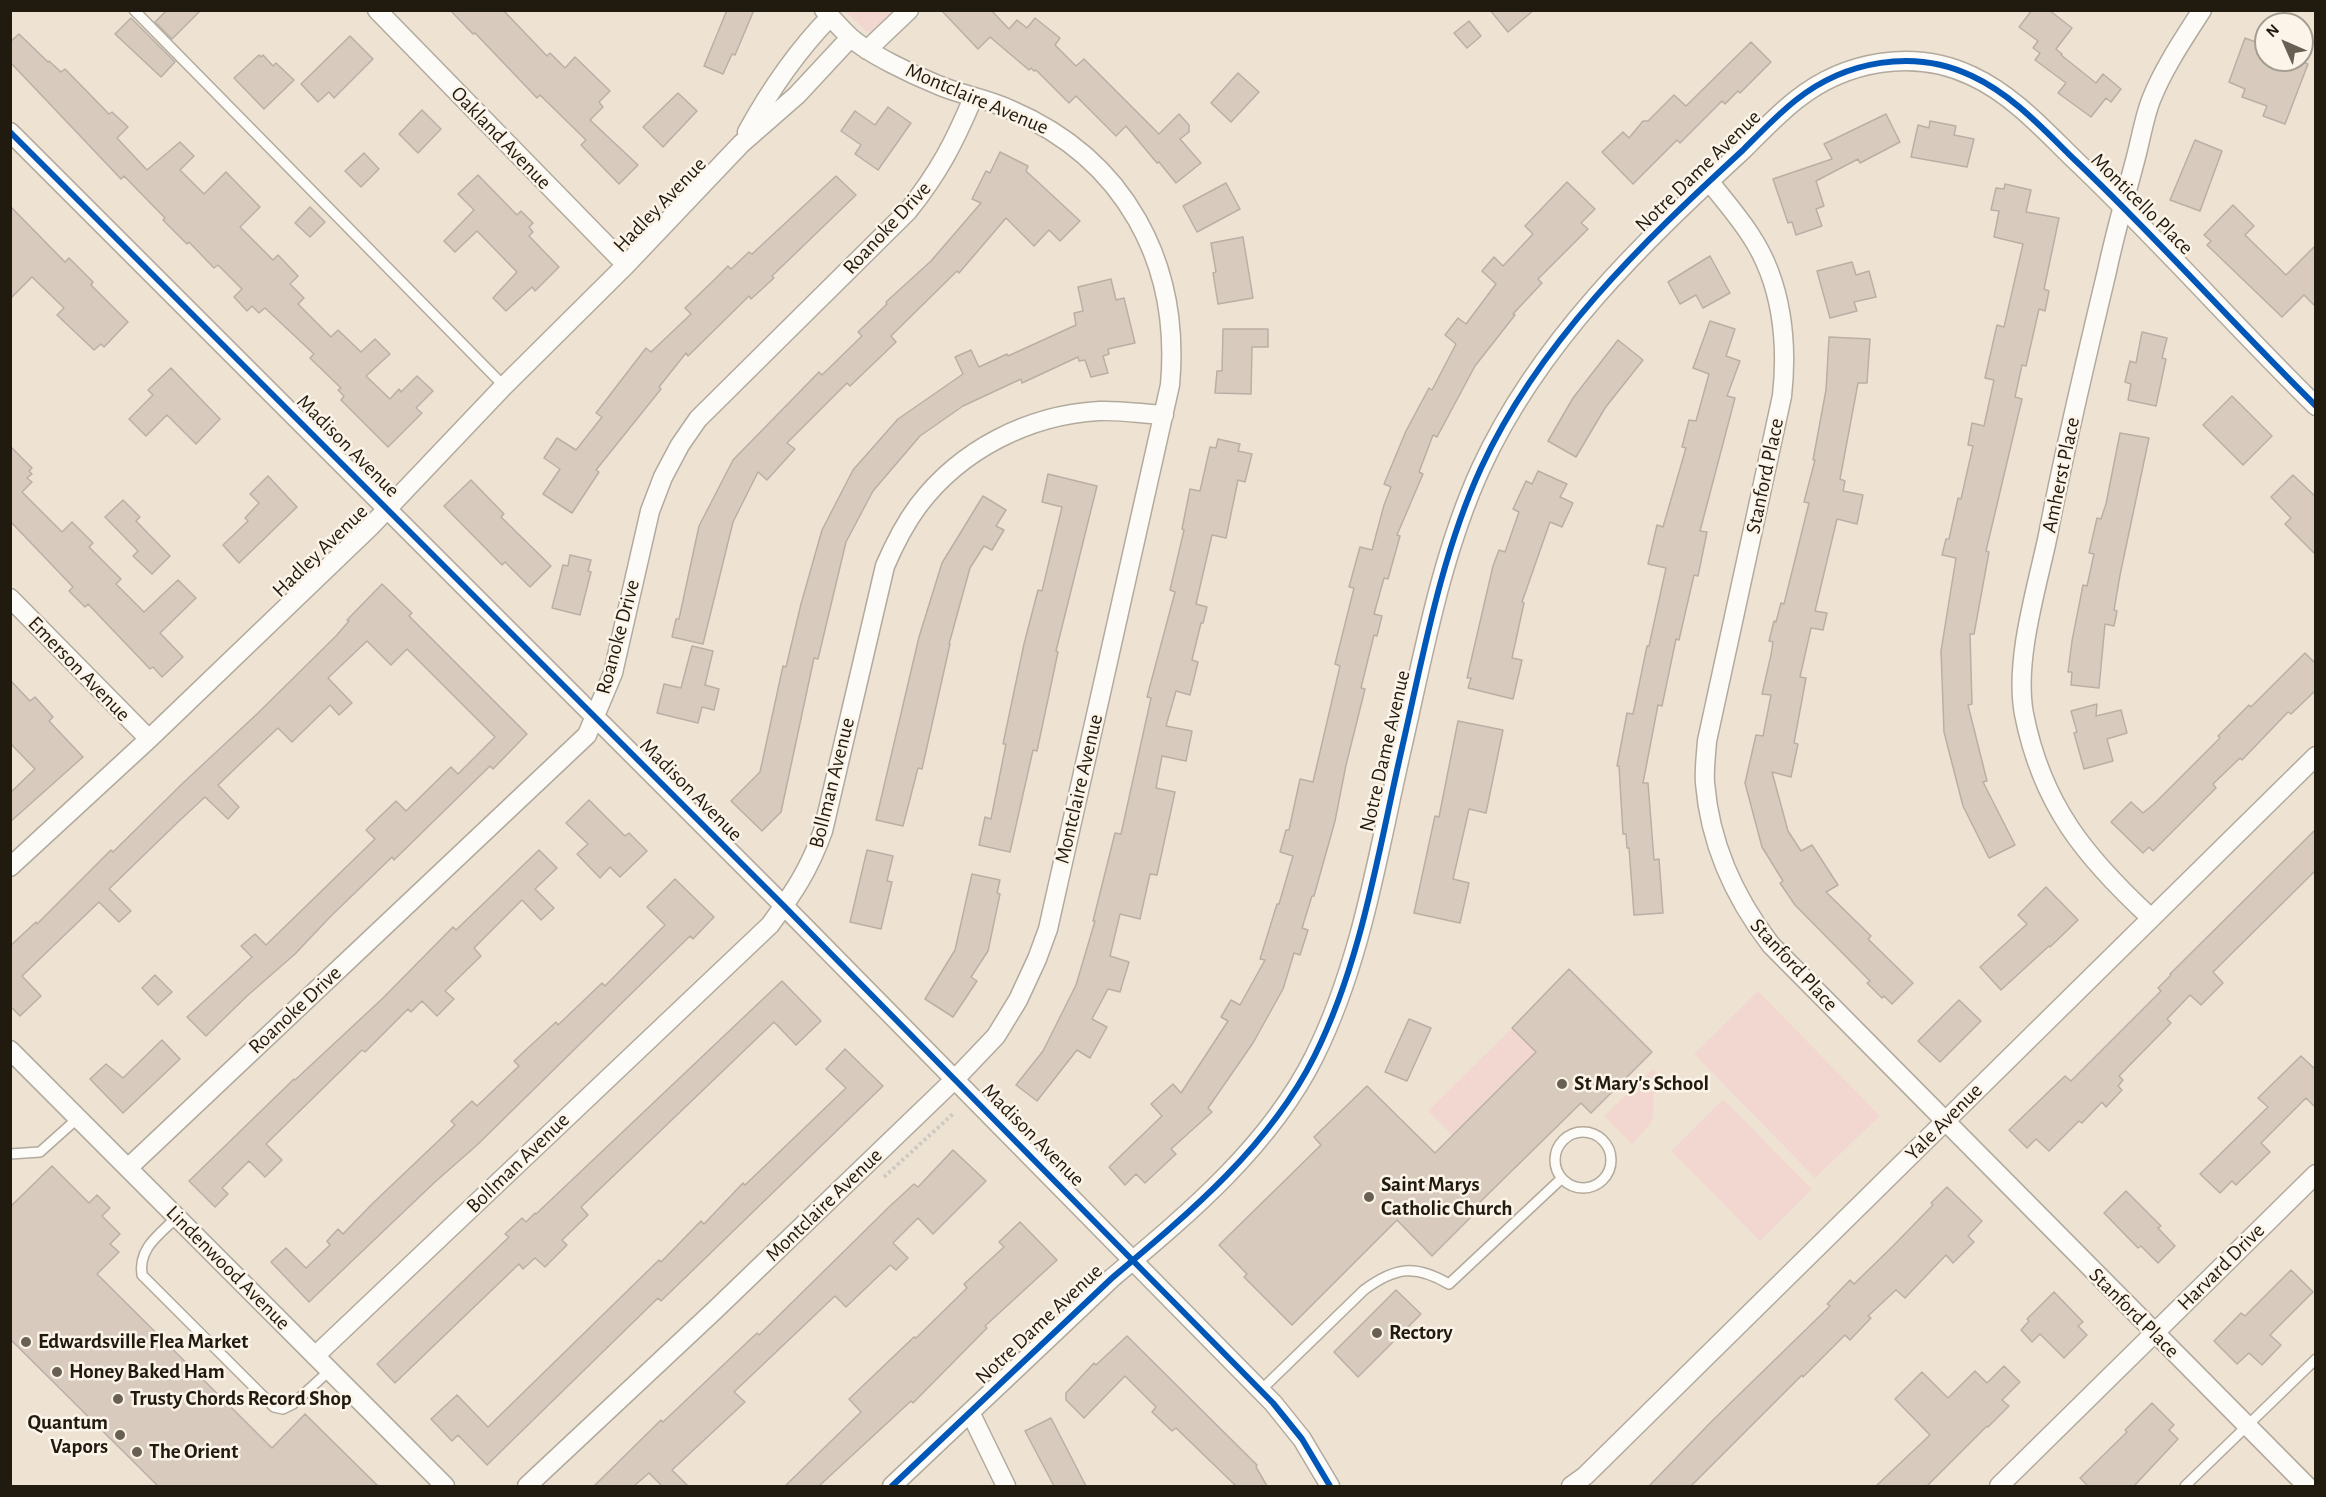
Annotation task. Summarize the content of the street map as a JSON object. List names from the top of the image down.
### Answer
{
  "streets": {
    "street": [
      "Montclaire Avenue",
      "Oakland Avenue",
      "Notre Dame Avenue",
      "Monticello Place",
      "Hadley Avenue",
      "Roanoke Drive",
      "Madison Avenue",
      "Amherst Place",
      "Stanford Place",
      "Emerson Avenue",
      "Bollman Avenue",
      "Yale Avenue",
      "Harvard Drive",
      "Lindenwood Avenue"
    ]
  },
  "crossings": [
    ["Montclaire Avenue", "Hadley Avenue"],
    ["Montclaire Avenue", "Roanoke Drive"],
    ["Montclaire Avenue", "Madison Avenue"],
    ["Montclaire Avenue", "Bollman Avenue"],
    ["Oakland Avenue", "Hadley Avenue"],
    ["Notre Dame Avenue", "Monticello Place"],
    ["Notre Dame Avenue", "Madison Avenue"],
    ["Notre Dame Avenue", "Stanford Place"],
    ["Monticello Place", "Amherst Place"],
    ["Hadley Avenue", "Madison Avenue"],
    ["Hadley Avenue", "Emerson Avenue"],
    ["Roanoke Drive", "Madison Avenue"],
    ["Roanoke Drive", "Lindenwood Avenue"],
    ["Madison Avenue", "Bollman Avenue"],
    ["Amherst Place", "Yale Avenue"],
    ["Stanford Place", "Yale Avenue"],
    ["Stanford Place", "Harvard Drive"],
    ["Bollman Avenue", "Lindenwood Avenue"]
  ],
  "places": [
    "St Mary's School",
    "Saint Marys Catholic Church",
    "Rectory",
    "Edwardsville Flea Market",
    "Honey Baked Ham",
    "Trusty Chords Record Shop",
    "Quantum Vapors",
    "The Orient"
  ],
  "north": "top left"
}
